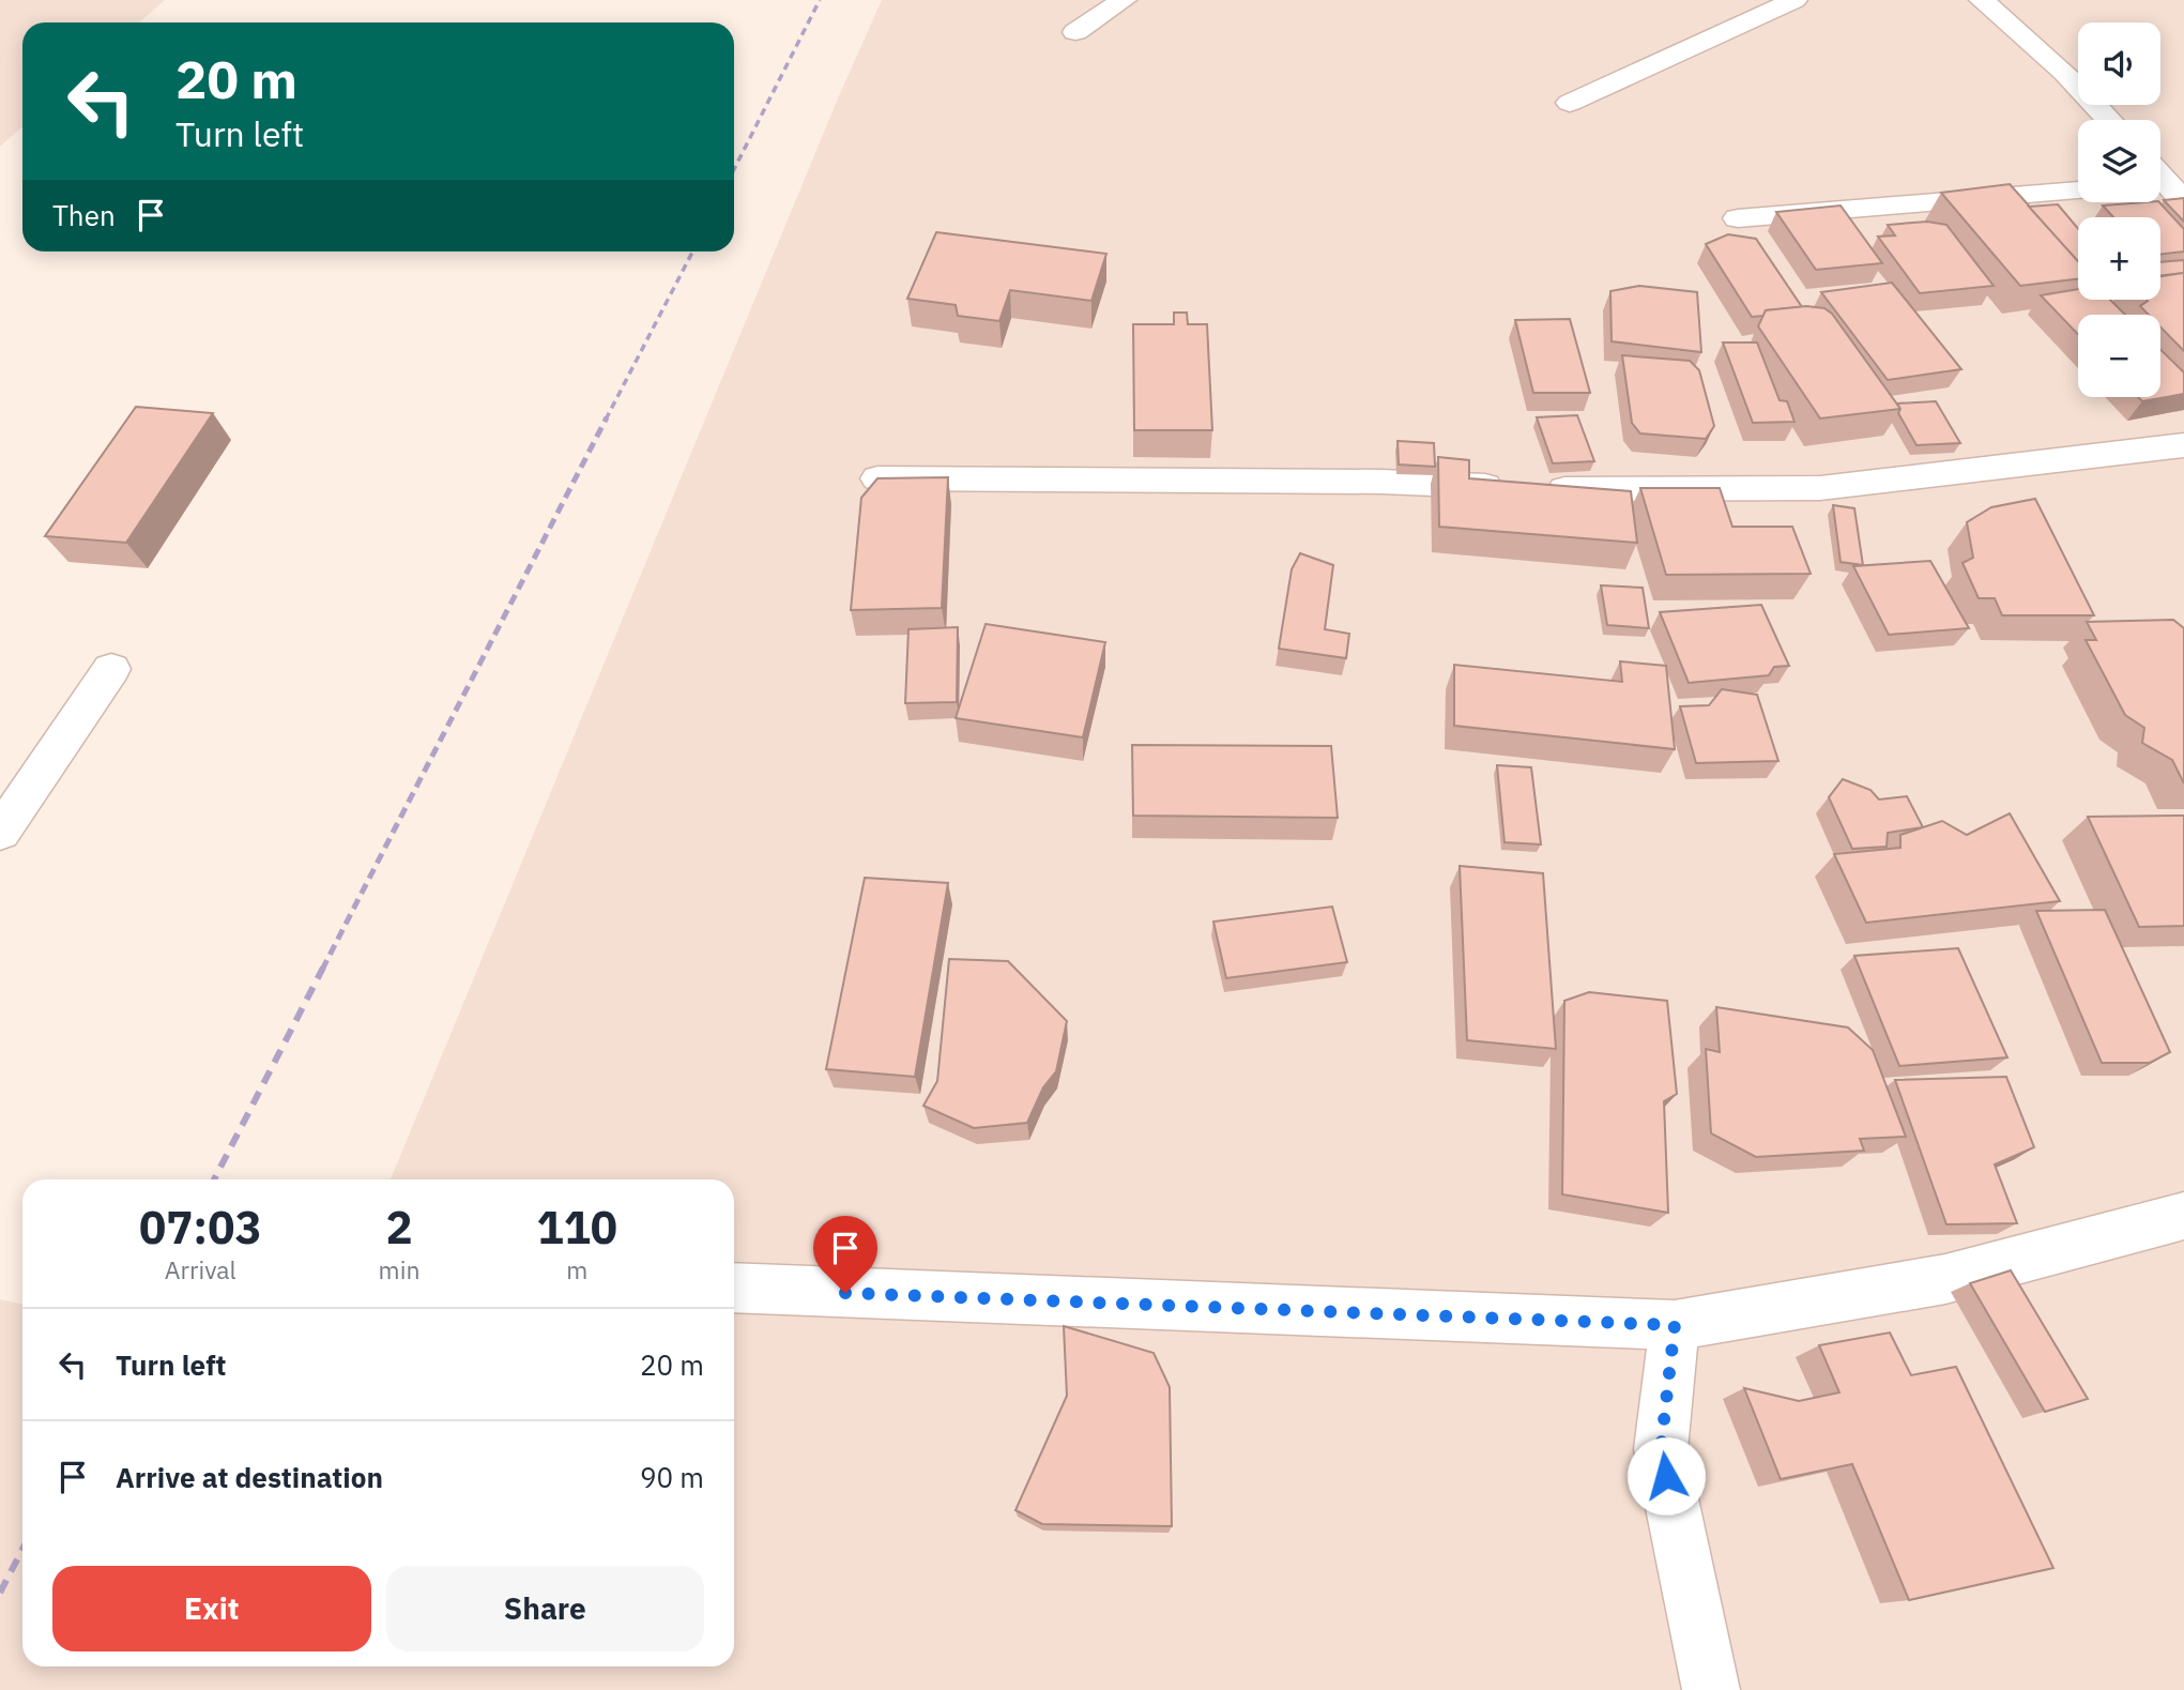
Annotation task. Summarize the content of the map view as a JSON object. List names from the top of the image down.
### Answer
{
  "page": {
    "map_buttons": ["+", "−"],
    "turn": ["20 m", "Turn left"],
    "then": "Then",
    "eta": [
      "07:03",
      "Arrival",
      "2",
      "min",
      "110",
      "m"
    ],
    "list": [
      {
        "name": "Turn left",
        "value": "20 m"
      },
      {
        "name": "Arrive at destination",
        "value": "90 m"
      }
    ],
    "buttons": ["Exit", "Share"]
  }
}
